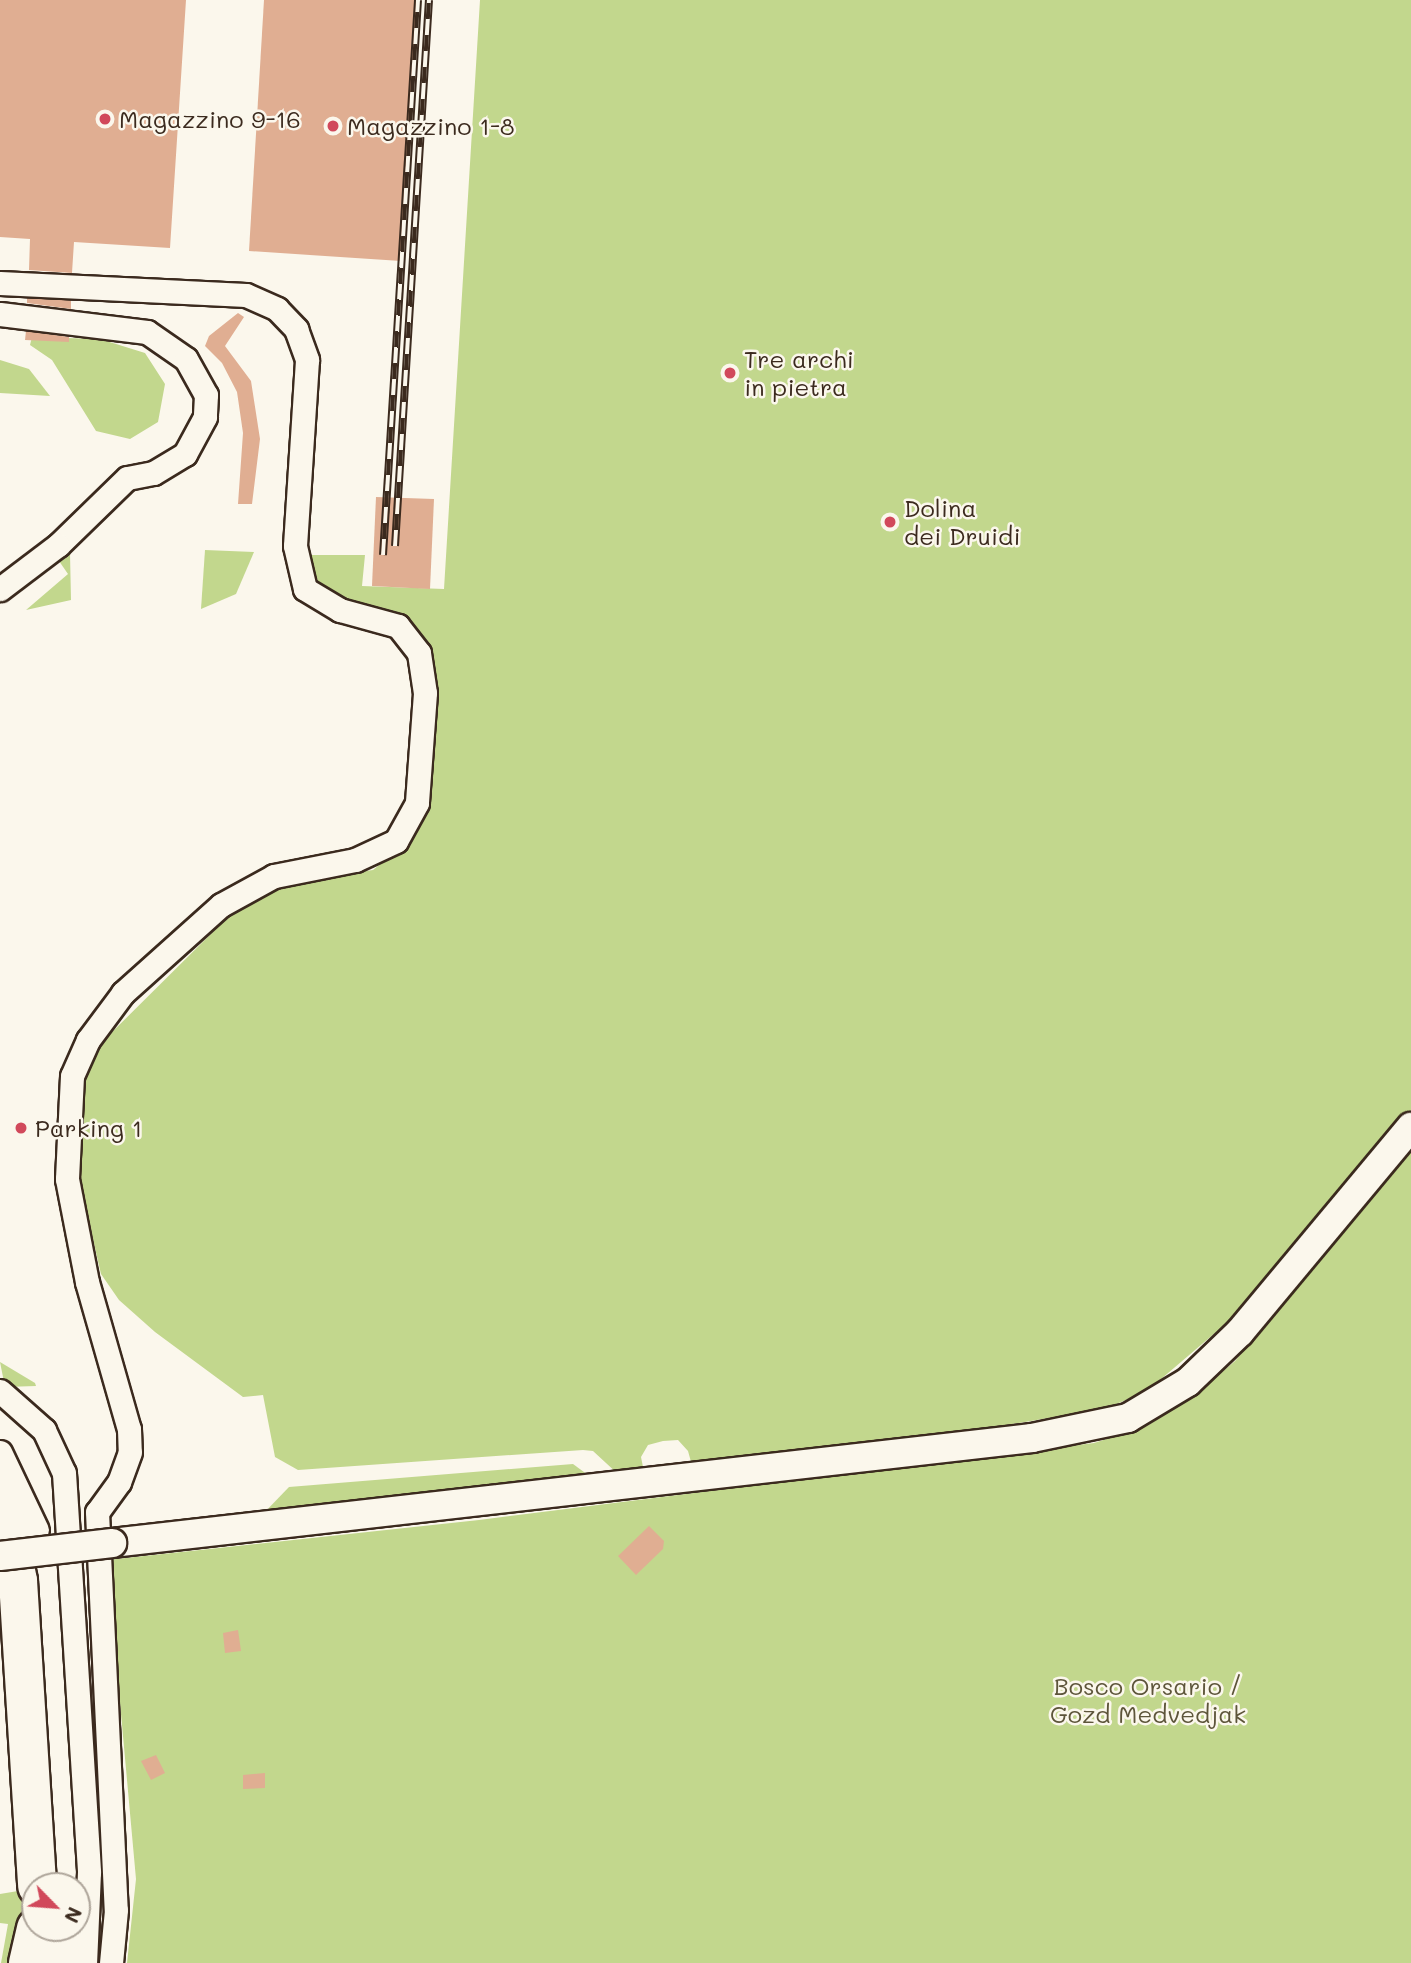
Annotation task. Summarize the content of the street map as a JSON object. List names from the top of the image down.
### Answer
{
  "parks": ["Bosco Orsario / Gozd Medvedjak"],
  "places": [
    "Magazzino 9-16",
    "Magazzino 1-8",
    "Tre archi in pietra",
    "Dolina dei Druidi",
    "Parking 1"
  ],
  "north": "bottom right"
}
